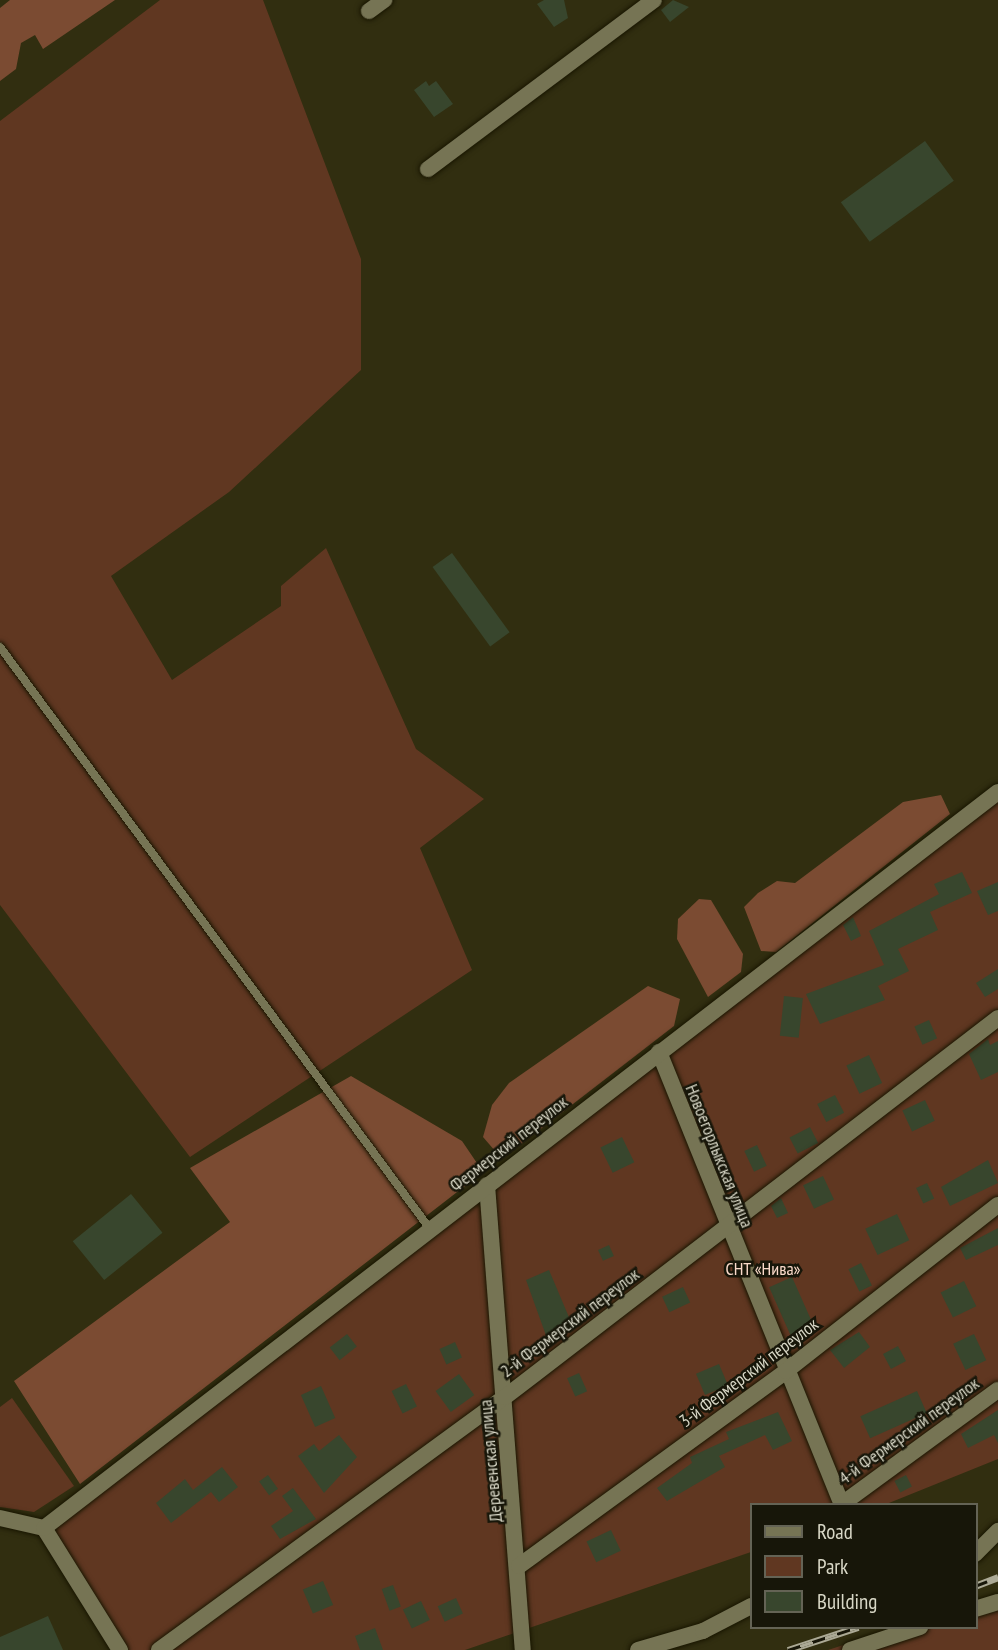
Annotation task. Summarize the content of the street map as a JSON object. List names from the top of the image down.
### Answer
{
  "streets": {
    "street": [
      "Фермерский переулок",
      "Новоегорлыкская улица",
      "2-й Фермерский переулок",
      "3-й Фермерский переулок",
      "4-й Фермерский переулок",
      "Деревенская улица"
    ]
  },
  "crossings": [
    ["Фермерский переулок", "Новоегорлыкская улица"],
    ["Фермерский переулок", "Деревенская улица"],
    ["Новоегорлыкская улица", "2-й Фермерский переулок"],
    ["Новоегорлыкская улица", "3-й Фермерский переулок"],
    ["2-й Фермерский переулок", "Деревенская улица"],
    ["3-й Фермерский переулок", "Деревенская улица"]
  ],
  "parks": ["СНТ «Нива»"],
  "legend": ["Road", "Park", "Building"]
}
